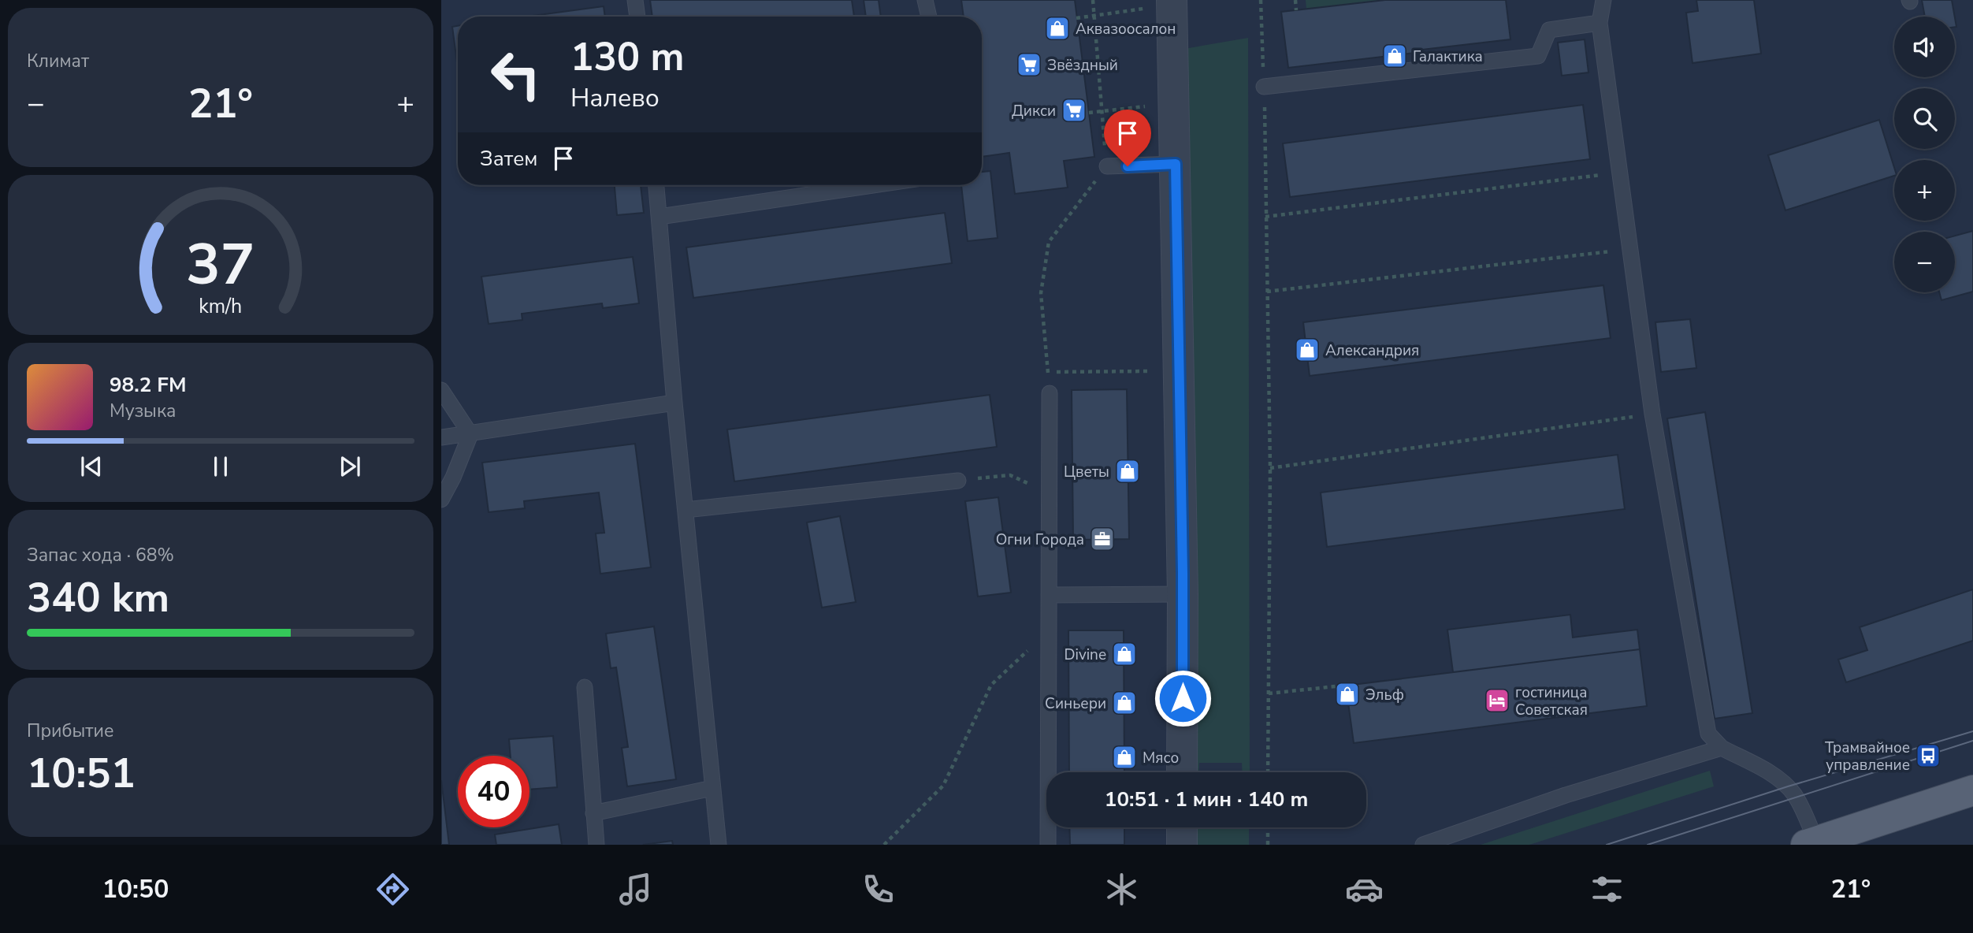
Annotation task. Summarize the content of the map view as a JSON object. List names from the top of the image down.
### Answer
{
  "places": {
    "shop": [
      "Аквазоосалон",
      "Галактика",
      "Александрия",
      "Цветы",
      "Divine",
      "Эльф",
      "Синьери",
      "Мясо"
    ],
    "supermarket": ["Звёздный", "Дикси"],
    "office": ["Огни Города"],
    "hotel": ["гостиница Советская"],
    "bus stop": ["Трамвайное управление"]
  },
  "page": {
    "tile": [
      "Климат",
      ["Запас хода · 68%", "340 km"],
      ["Прибытие", "10:51"]
    ],
    "map_buttons": ["+", "−"],
    "turn": ["130 m", "Налево"],
    "heat": ["−", "21°", "+"],
    "then": "Затем",
    "song": ["98.2 FM", "Музыка"],
    "limit": "40",
    "trip": "10:51 · 1 мин · 140 m",
    "tabs": ["10:50", "21°"],
    "gauge": ["37", "km/h"]
  }
}
